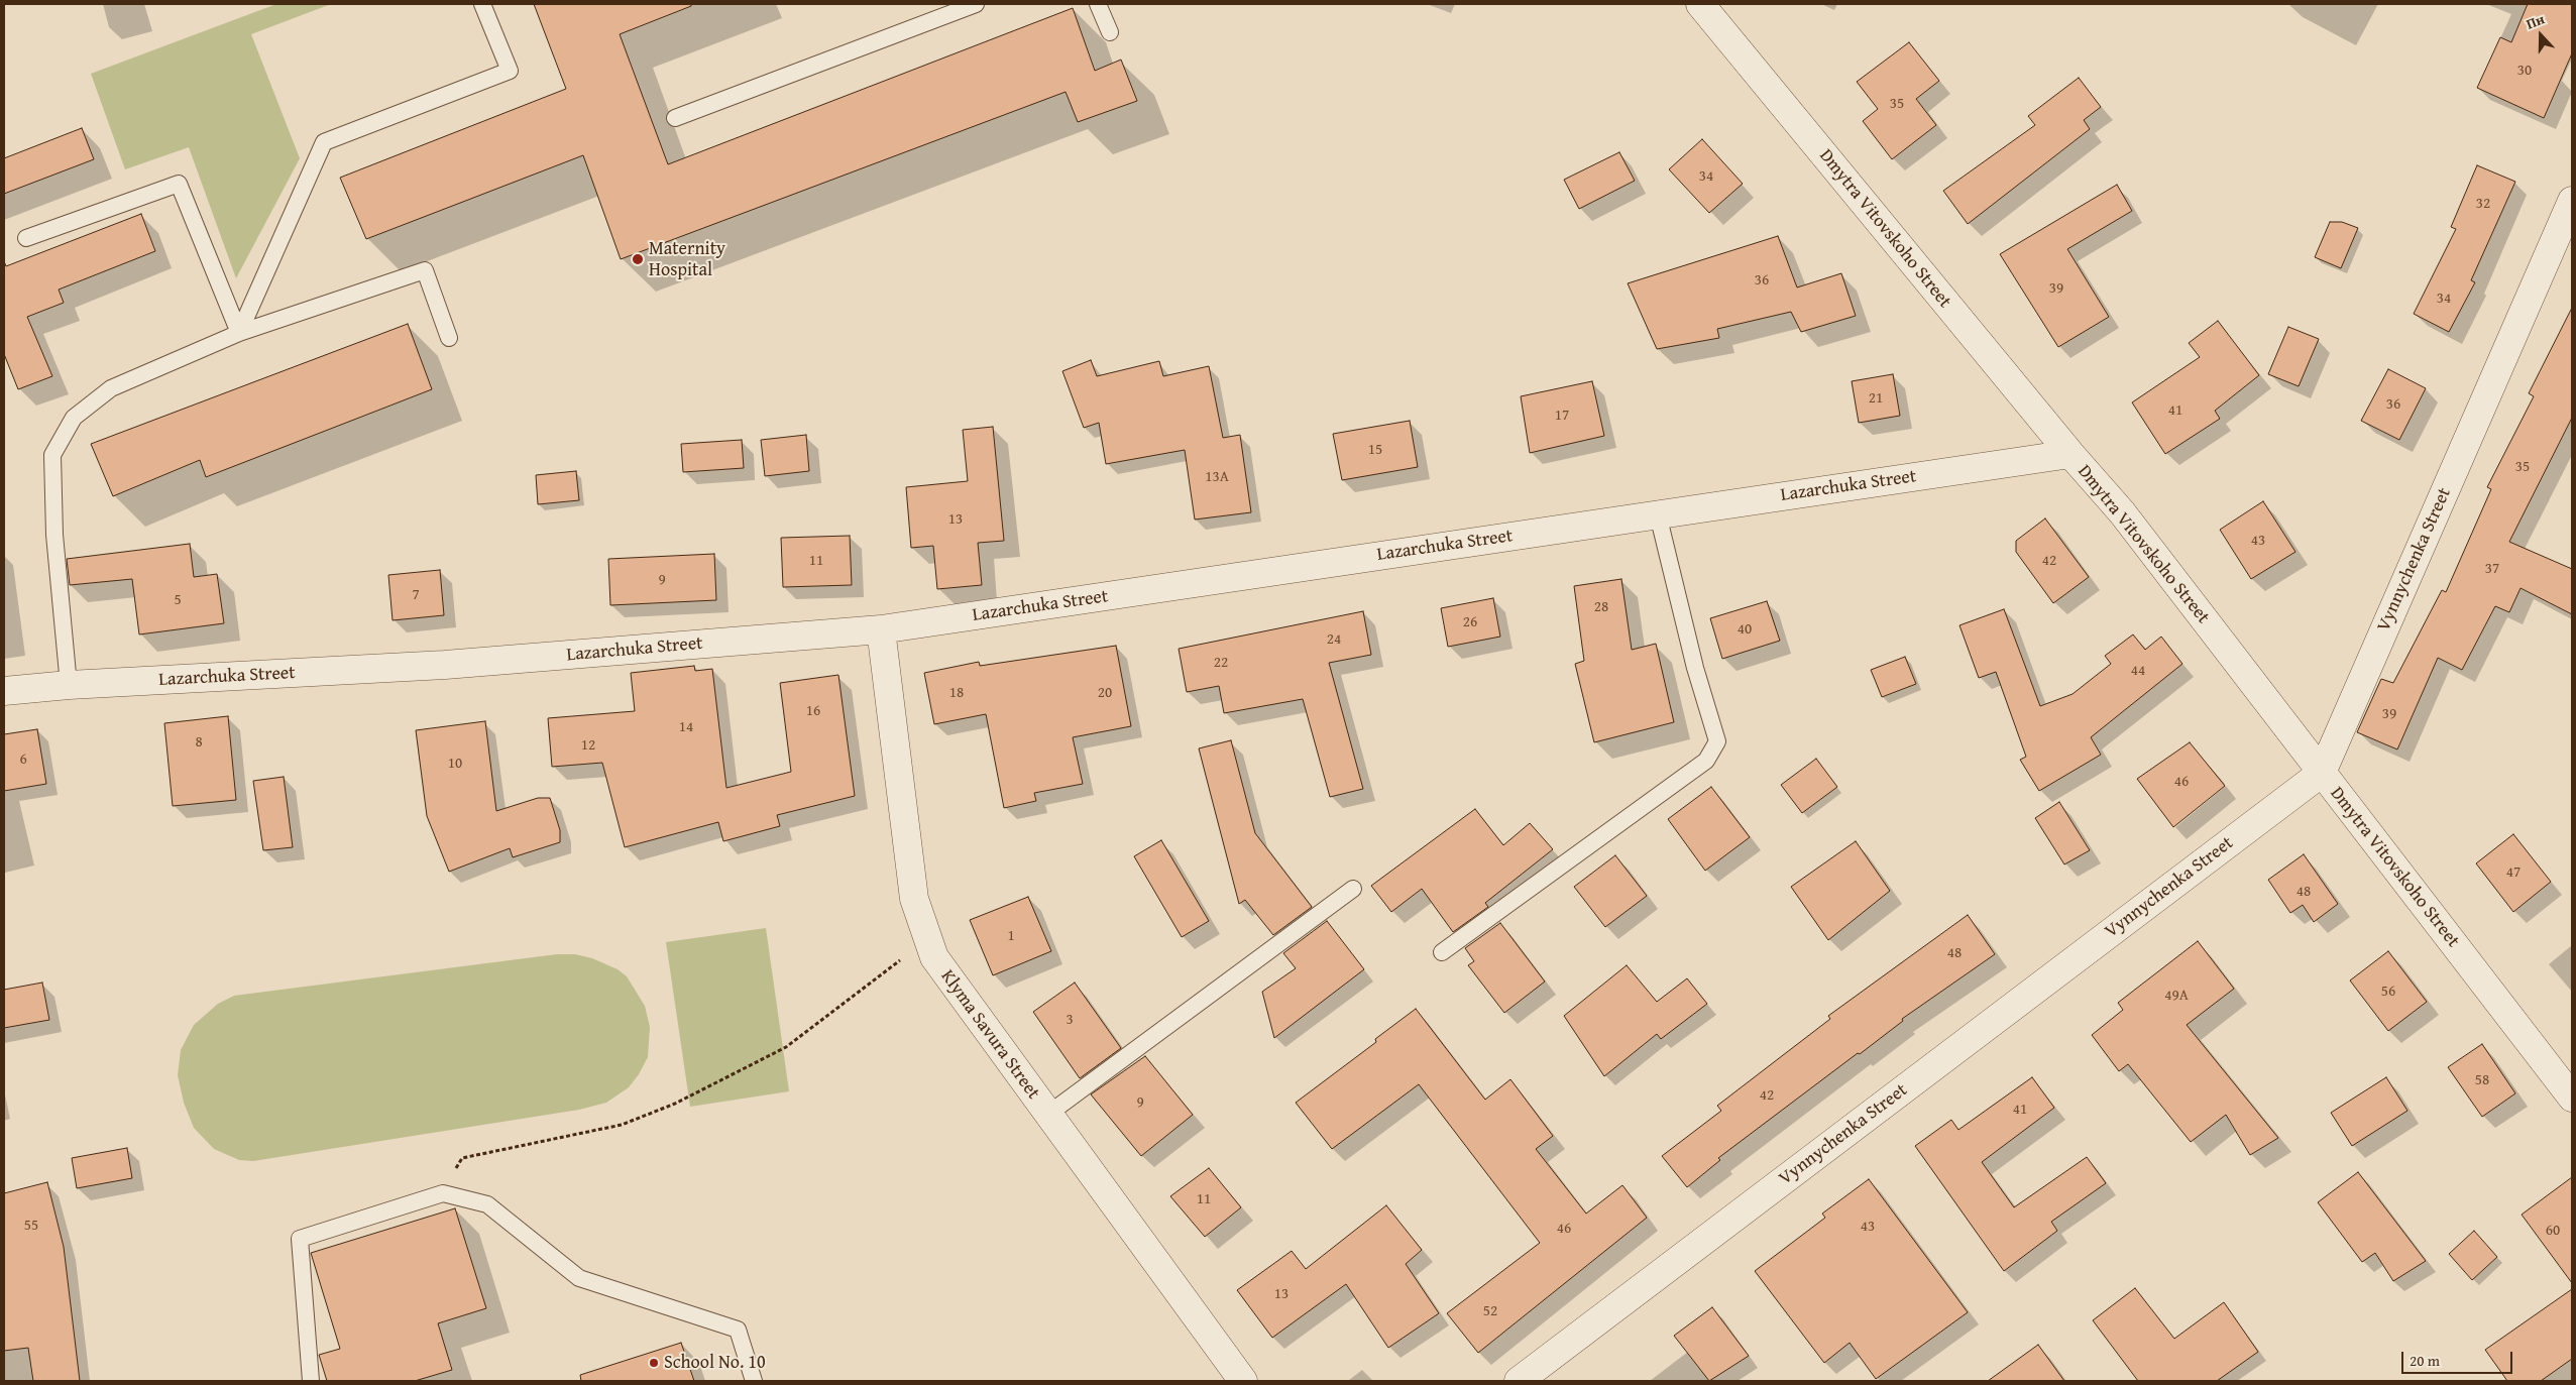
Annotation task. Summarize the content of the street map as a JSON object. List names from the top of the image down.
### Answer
{
  "streets": {
    "street": [
      "Dmytra Vitovskoho Street",
      "Lazarchuka Street",
      "Vynnychenka Street",
      "Klyma Savura Street"
    ]
  },
  "crossings": [
    ["Dmytra Vitovskoho Street", "Lazarchuka Street"],
    ["Dmytra Vitovskoho Street", "Vynnychenka Street"],
    ["Lazarchuka Street", "Klyma Savura Street"]
  ],
  "places": ["Maternity Hospital", "School No. 10"],
  "house_numbers": [
    "30",
    "35",
    "34",
    "32",
    "36",
    "39",
    "34",
    "21",
    "36",
    "41",
    "17",
    "15",
    "35",
    "13А",
    "13",
    "43",
    "11",
    "42",
    "37",
    "9",
    "7",
    "5",
    "28",
    "26",
    "40",
    "24",
    "22",
    "44",
    "18",
    "20",
    "16",
    "39",
    "14",
    "8",
    "12",
    "6",
    "10",
    "46",
    "47",
    "48",
    "1",
    "48",
    "56",
    "49А",
    "3",
    "58",
    "42",
    "9",
    "41",
    "11",
    "55",
    "43",
    "46",
    "60",
    "13",
    "52"
  ],
  "scale_bar": "20 m",
  "north": "top"
}
